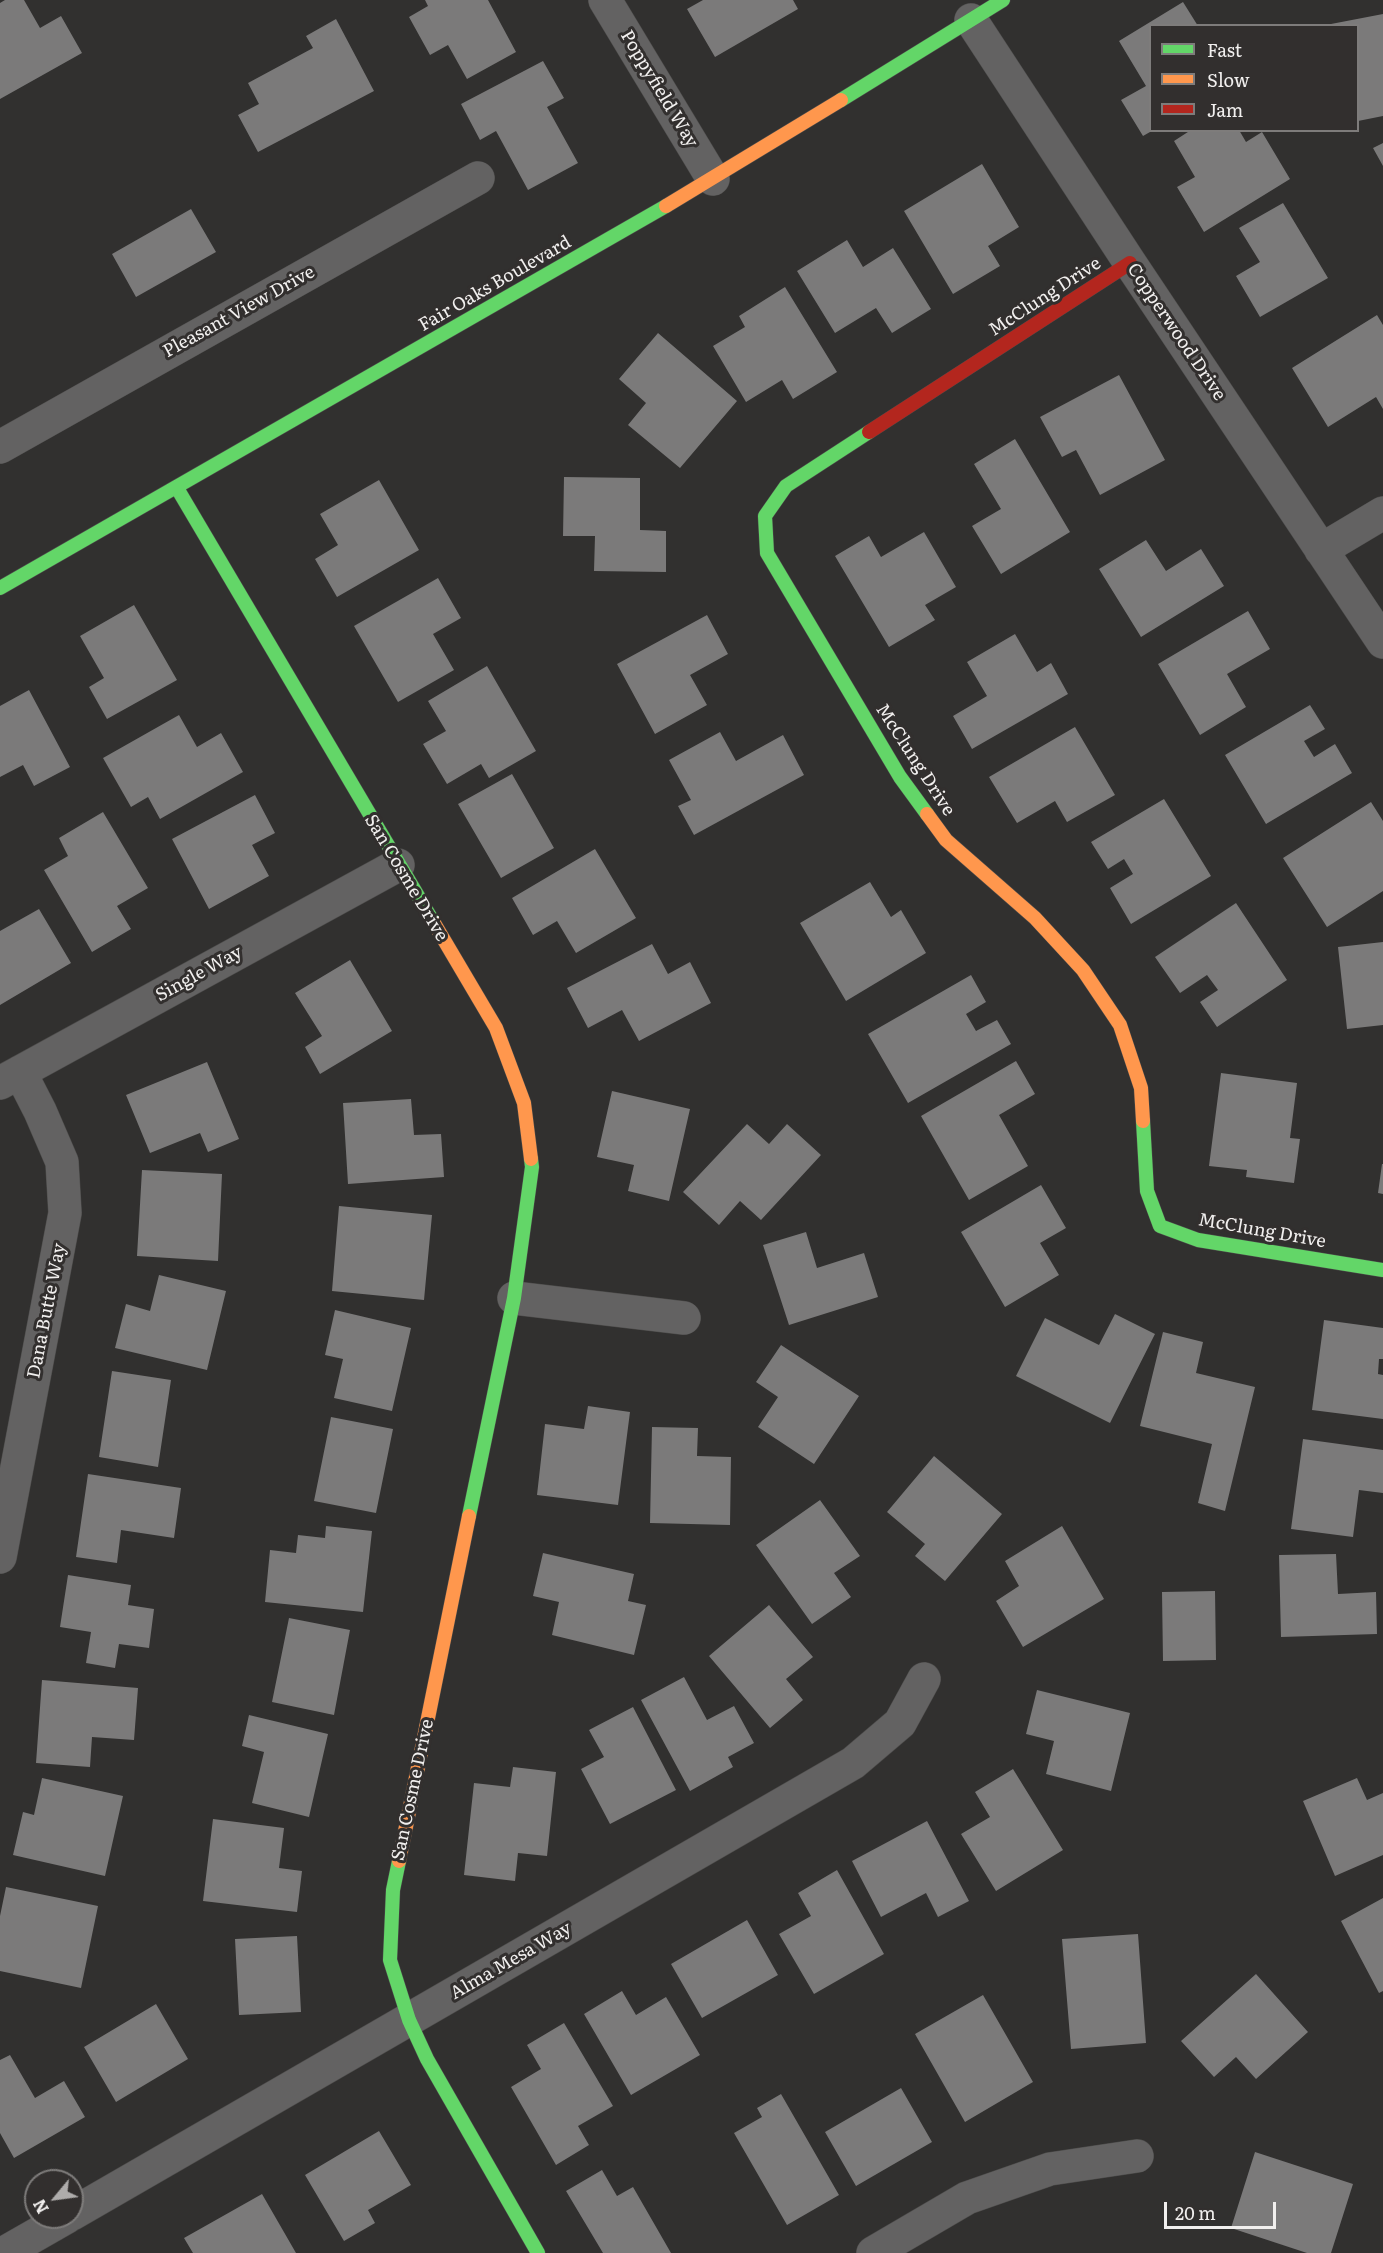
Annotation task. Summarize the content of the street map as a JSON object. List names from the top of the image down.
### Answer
{
  "streets": {
    "street": [
      "Poppyfield Way",
      "Fair Oaks Boulevard",
      "McClung Drive",
      "Pleasant View Drive",
      "Copperwood Drive",
      "San Cosme Drive",
      "Single Way",
      "Dana Butte Way",
      "Alma Mesa Way"
    ]
  },
  "crossings": [
    ["Poppyfield Way", "Fair Oaks Boulevard"],
    ["Fair Oaks Boulevard", "Copperwood Drive"],
    ["Fair Oaks Boulevard", "San Cosme Drive"],
    ["McClung Drive", "Copperwood Drive"],
    ["San Cosme Drive", "Single Way"],
    ["San Cosme Drive", "Alma Mesa Way"],
    ["Single Way", "Dana Butte Way"]
  ],
  "legend": ["Fast", "Slow", "Jam"],
  "scale_bar": "20 m",
  "north": "bottom left"
}
